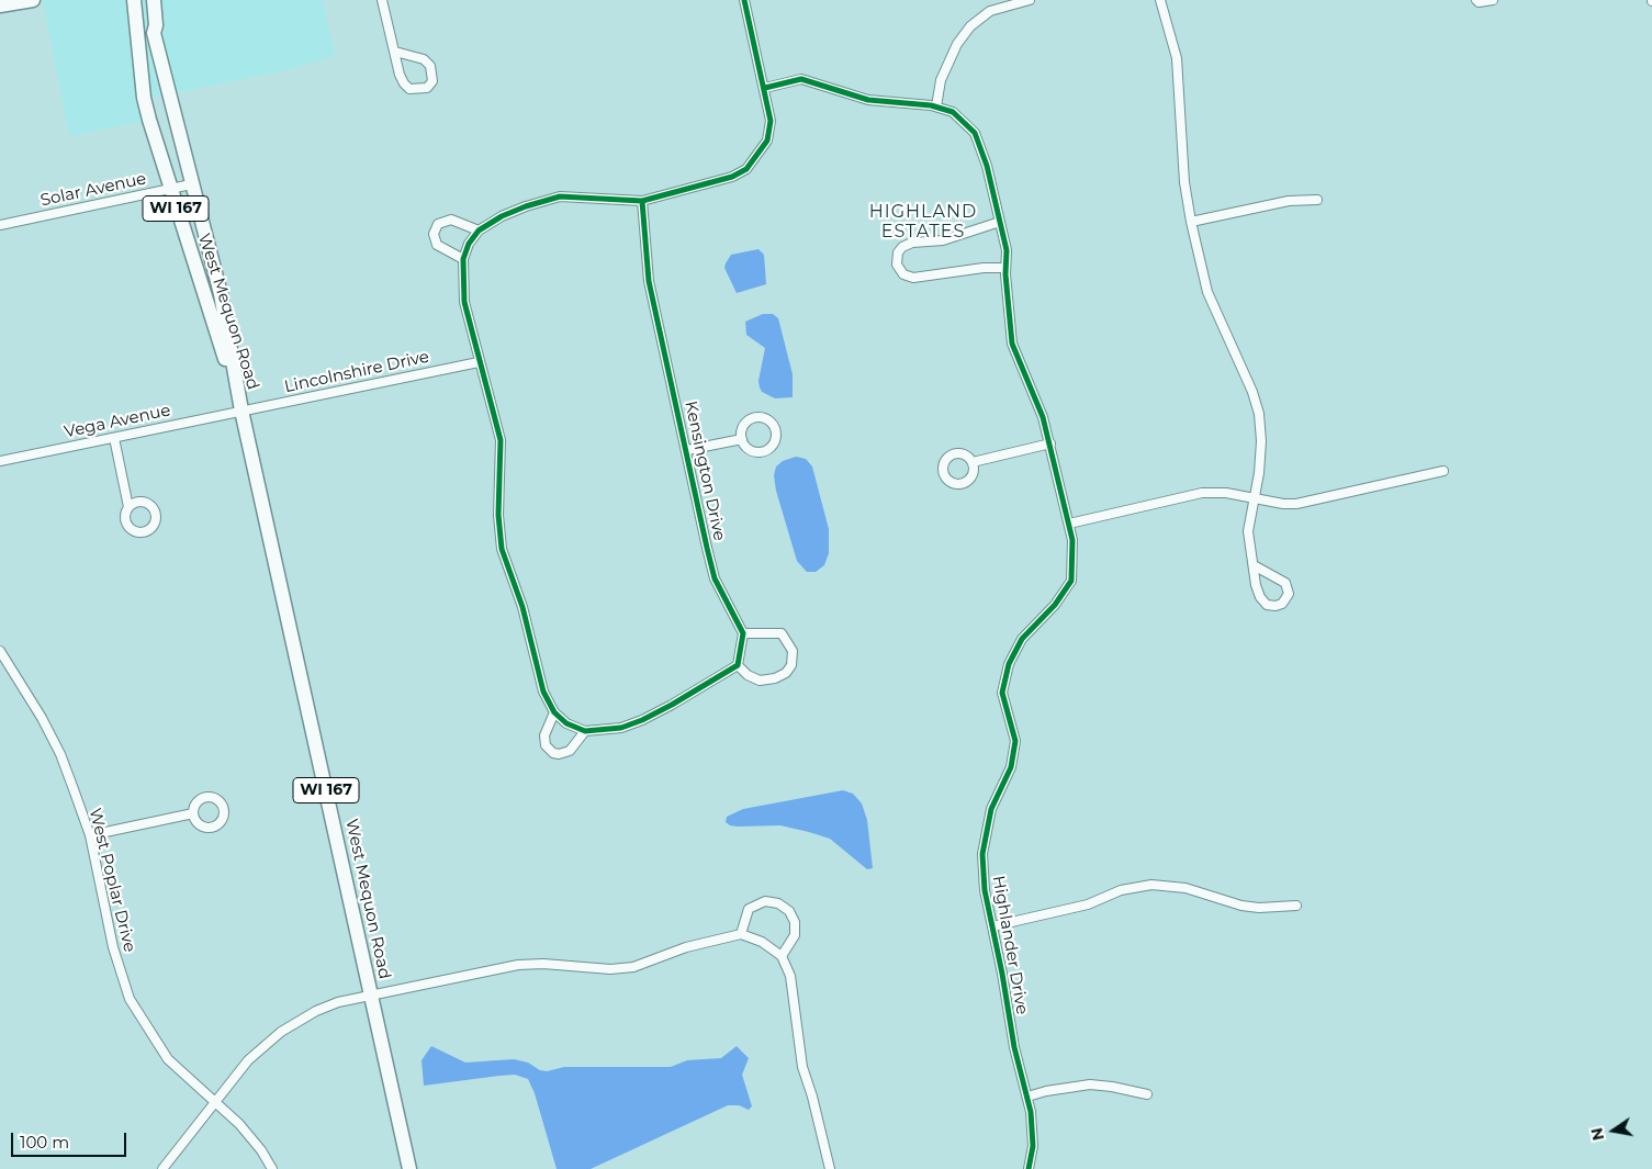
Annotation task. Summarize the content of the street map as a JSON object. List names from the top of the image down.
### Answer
{
  "streets": {
    "main road": ["WI 167", "West Mequon Road"],
    "street": [
      "Solar Avenue",
      "Lincolnshire Drive",
      "Vega Avenue",
      "Kensington Drive",
      "West Poplar Drive",
      "Highlander Drive"
    ]
  },
  "crossings": [
    ["Solar Avenue", "West Mequon Road"],
    ["West Mequon Road", "Lincolnshire Drive"],
    ["West Mequon Road", "Vega Avenue"],
    ["Lincolnshire Drive", "Vega Avenue"]
  ],
  "districts": ["HIGHLAND ESTATES"],
  "scale_bar": "100 m",
  "north": "left"
}
